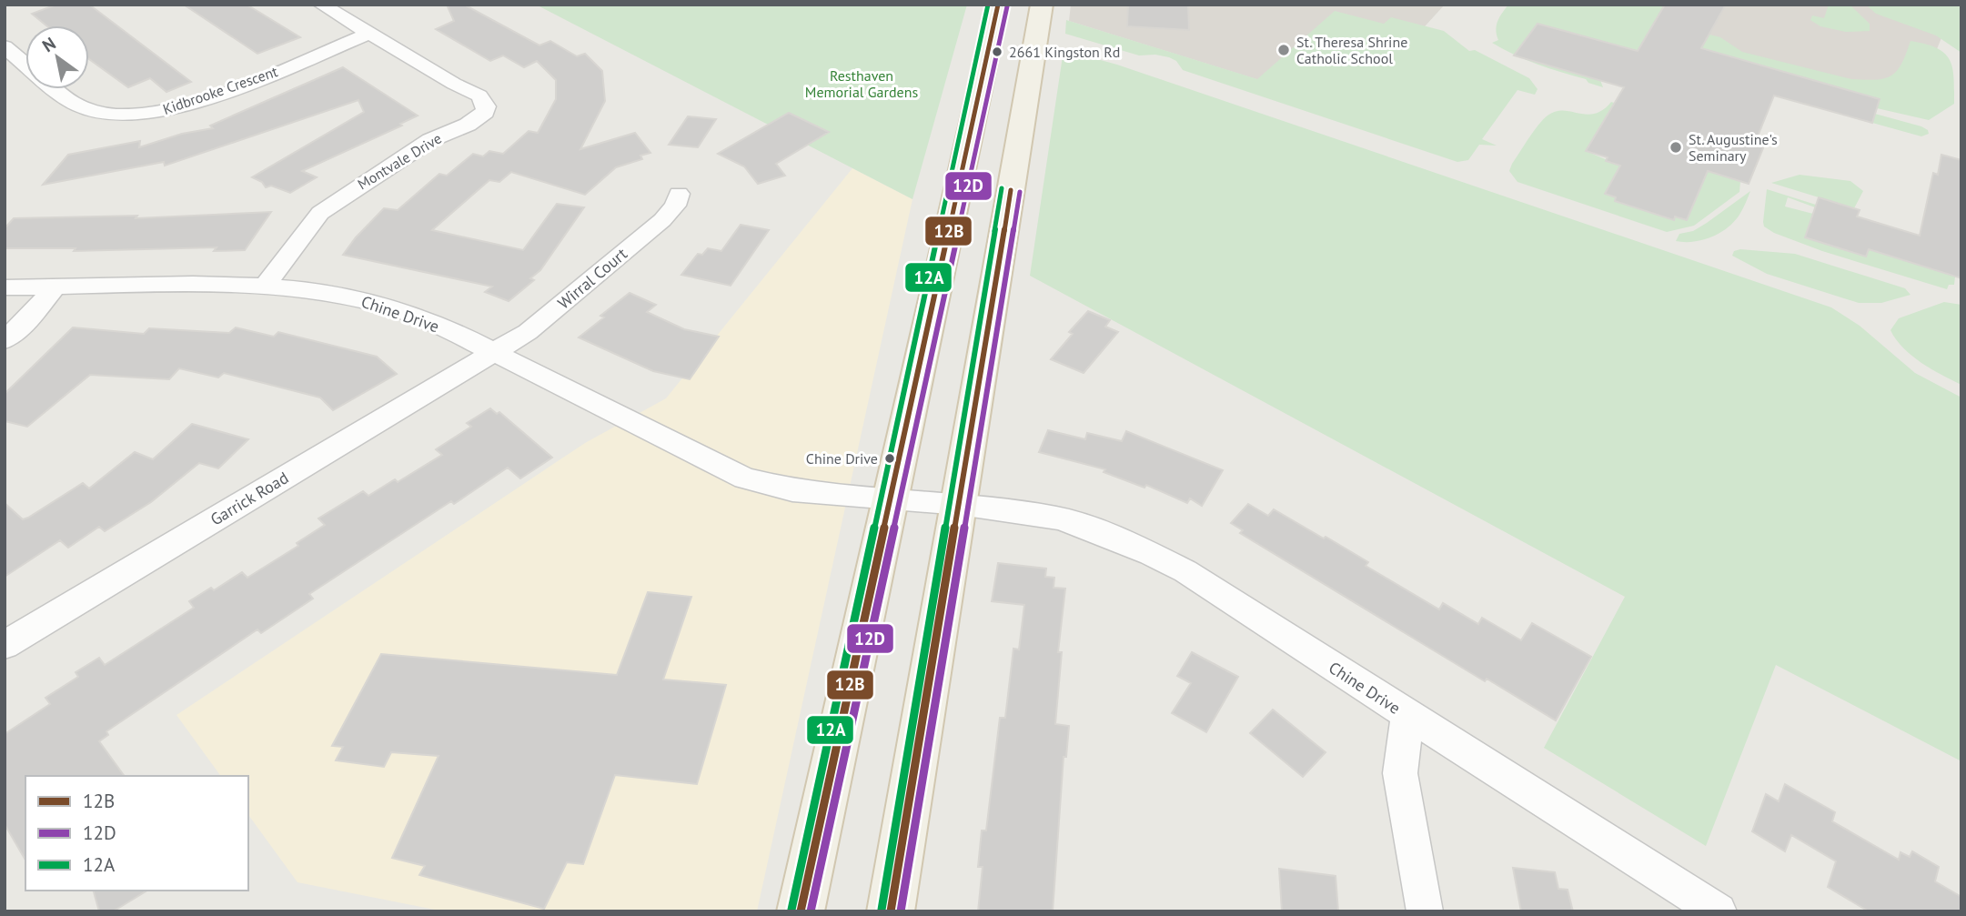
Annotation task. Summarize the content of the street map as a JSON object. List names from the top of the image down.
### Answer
{
  "streets": {
    "street": [
      "Kidbrooke Crescent",
      "Montvale Drive",
      "Wirral Court",
      "Chine Drive",
      "Garrick Road"
    ]
  },
  "crossings": [
    ["Kidbrooke Crescent", "Montvale Drive"],
    ["Montvale Drive", "Chine Drive"],
    ["Wirral Court", "Chine Drive"],
    ["Wirral Court", "Garrick Road"],
    ["Chine Drive", "Garrick Road"]
  ],
  "parks": ["Resthaven Memorial Gardens"],
  "places": [
    "St. Theresa Shrine Catholic School",
    "2661 Kingston Rd",
    "St. Augustine's Seminary",
    "Chine Drive"
  ],
  "lines": ["transit line 12B", "transit line 12A", "transit line 12D"],
  "legend": ["12B", "12D", "12A"],
  "north": "top left"
}
